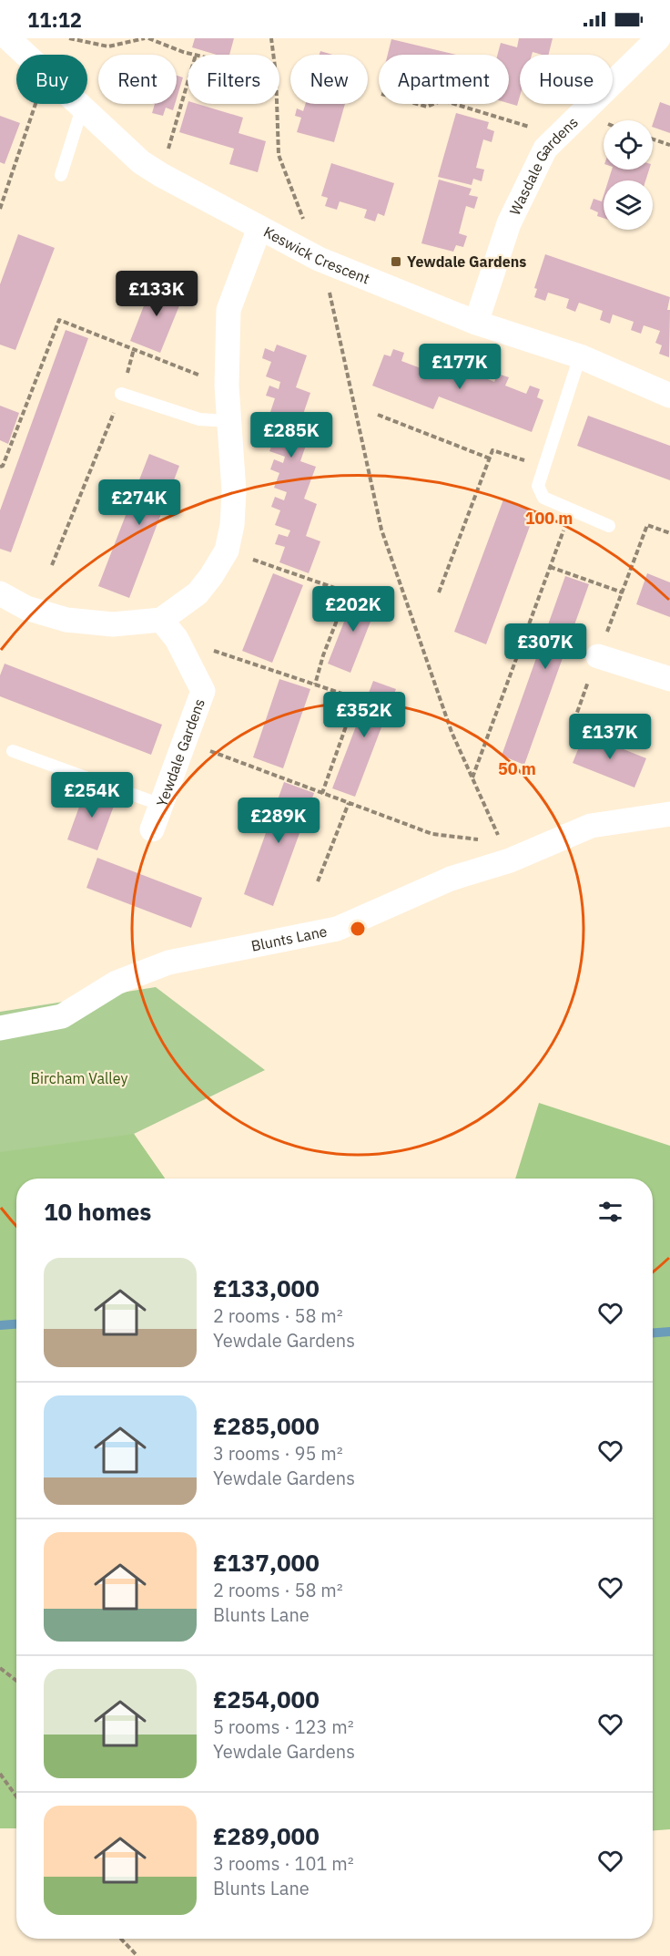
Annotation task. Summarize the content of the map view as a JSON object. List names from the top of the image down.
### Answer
{
  "streets": {
    "street": [
      "Wasdale Gardens",
      "Keswick Crescent",
      "Yewdale Gardens",
      "Blunts Lane"
    ]
  },
  "crossings": [
    ["Wasdale Gardens", "Keswick Crescent"]
  ],
  "parks": ["Bircham Valley"],
  "places": {
    "transit": ["Yewdale Gardens"]
  },
  "page": {
    "status": "11:12",
    "chip": [
      "Buy",
      "Rent",
      "Filters",
      "New",
      "Apartment",
      "House"
    ],
    "price": [
      "£133K",
      "£177K",
      "£285K",
      "£274K",
      "£202K",
      "£307K",
      "£352K",
      "£137K",
      "£254K",
      "£289K"
    ],
    "heading": "10 homes",
    "list": [
      {
        "name": "£133,000",
        "note": "2 rooms · 58 m² · Yewdale Gardens"
      },
      {
        "name": "£285,000",
        "note": "3 rooms · 95 m² · Yewdale Gardens"
      },
      {
        "name": "£137,000",
        "note": "2 rooms · 58 m² · Blunts Lane"
      },
      {
        "name": "£254,000",
        "note": "5 rooms · 123 m² · Yewdale Gardens"
      },
      {
        "name": "£289,000",
        "note": "3 rooms · 101 m² · Blunts Lane"
      }
    ]
  },
  "rings": ["100 m", "50 m"]
}
